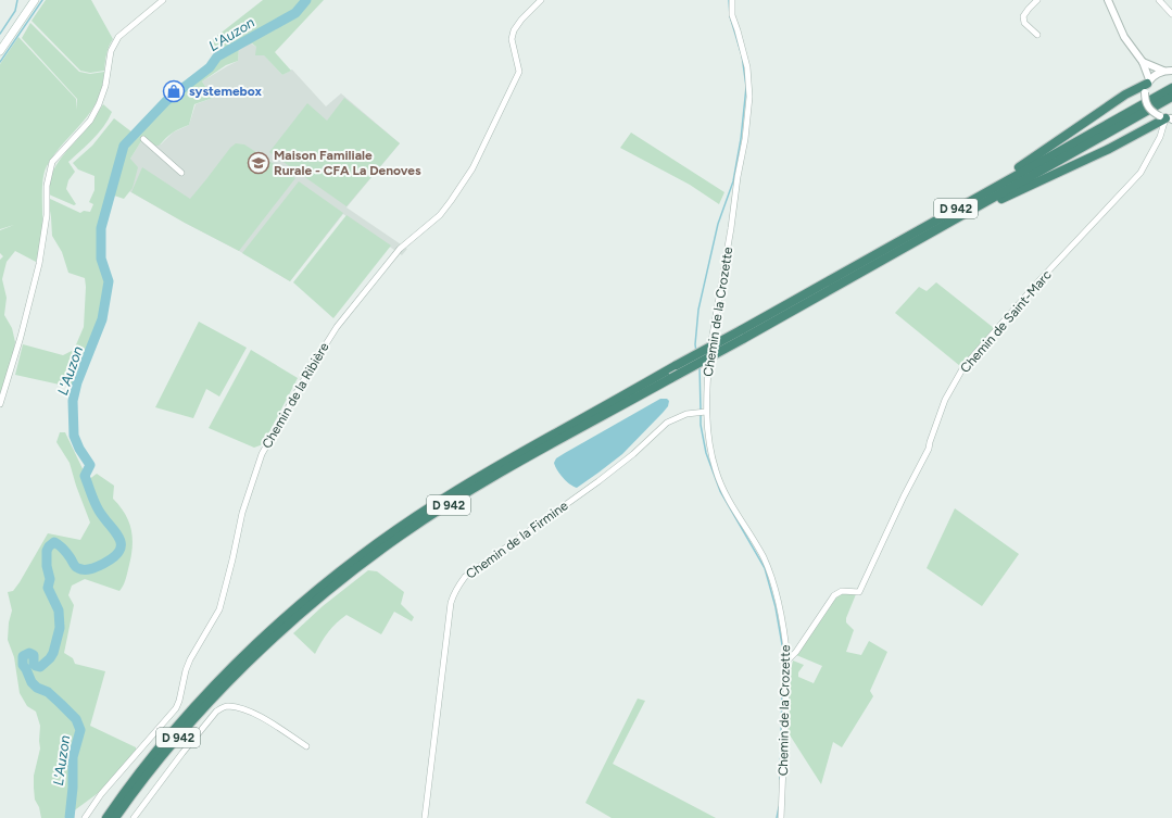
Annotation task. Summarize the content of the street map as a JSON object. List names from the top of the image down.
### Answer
{
  "streets": {
    "highway": ["D 942"],
    "street": [
      "Chemin de la Crozette",
      "Chemin de Saint-Marc",
      "Chemin de la Ribière",
      "Chemin de la Firmine"
    ]
  },
  "crossings": [
    ["D 942", "Chemin de Saint-Marc"],
    ["Chemin de la Crozette", "Chemin de Saint-Marc"],
    ["Chemin de la Crozette", "Chemin de la Firmine"]
  ],
  "water": ["L'Auzon"],
  "places": {
    "shop": ["systemebox"],
    "school or university": ["Maison Familiale Rurale - CFA La Denoves"]
  }
}
